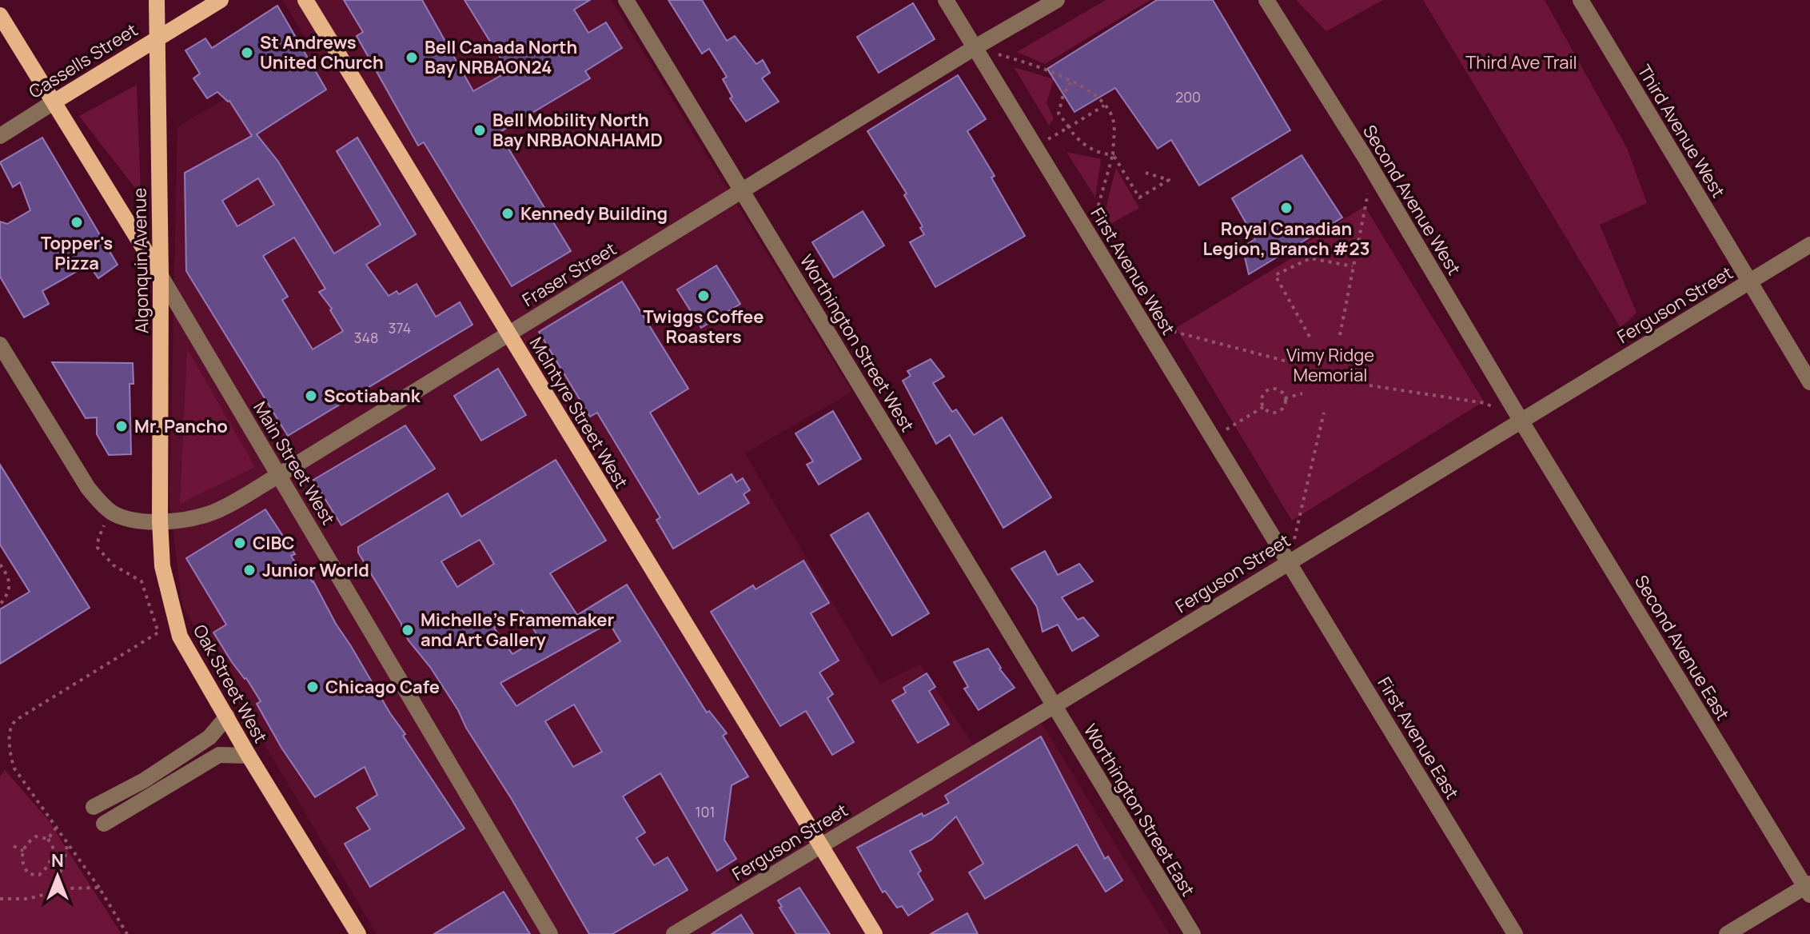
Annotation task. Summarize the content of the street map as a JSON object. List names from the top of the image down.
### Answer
{
  "streets": {
    "main road": [
      "Cassells Street",
      "Algonquin Avenue",
      "McIntyre Street West",
      "Main Street West",
      "Oak Street West"
    ],
    "street": [
      "Third Avenue West",
      "Second Avenue West",
      "First Avenue West",
      "Fraser Street",
      "Ferguson Street",
      "Worthington Street West",
      "Second Avenue East",
      "First Avenue East",
      "Worthington Street East"
    ]
  },
  "crossings": [
    ["Cassells Street", "Algonquin Avenue"],
    ["Cassells Street", "Main Street West"],
    ["Third Avenue West", "Ferguson Street"],
    ["Second Avenue West", "Ferguson Street"],
    ["Second Avenue West", "Second Avenue East"],
    ["Algonquin Avenue", "Fraser Street"],
    ["Algonquin Avenue", "Main Street West"],
    ["Algonquin Avenue", "Oak Street West"],
    ["First Avenue West", "Fraser Street"],
    ["First Avenue West", "Ferguson Street"],
    ["First Avenue West", "First Avenue East"],
    ["Fraser Street", "Worthington Street West"],
    ["Fraser Street", "McIntyre Street West"],
    ["Fraser Street", "Main Street West"],
    ["Fraser Street", "Oak Street West"],
    ["Ferguson Street", "Worthington Street West"],
    ["Ferguson Street", "McIntyre Street West"],
    ["Ferguson Street", "Second Avenue East"],
    ["Ferguson Street", "First Avenue East"],
    ["Ferguson Street", "Worthington Street East"],
    ["Worthington Street West", "Worthington Street East"]
  ],
  "parks": ["Third Ave Trail", "Vimy Ridge Memorial"],
  "places": [
    "St Andrews United Church",
    "Bell Canada North Bay NRBAON24",
    "Bell Mobility North Bay NRBAONAHAMD",
    "Royal Canadian Legion, Branch #23",
    "Kennedy Building",
    "Topper's Pizza",
    "Twiggs Coffee Roasters",
    "Scotiabank",
    "Mr. Pancho",
    "CIBC",
    "Junior World",
    "Michelle's Framemaker and Art Gallery",
    "Chicago Cafe"
  ],
  "house_numbers": [
    "200",
    "374",
    "348",
    "101"
  ],
  "north": "top"
}
